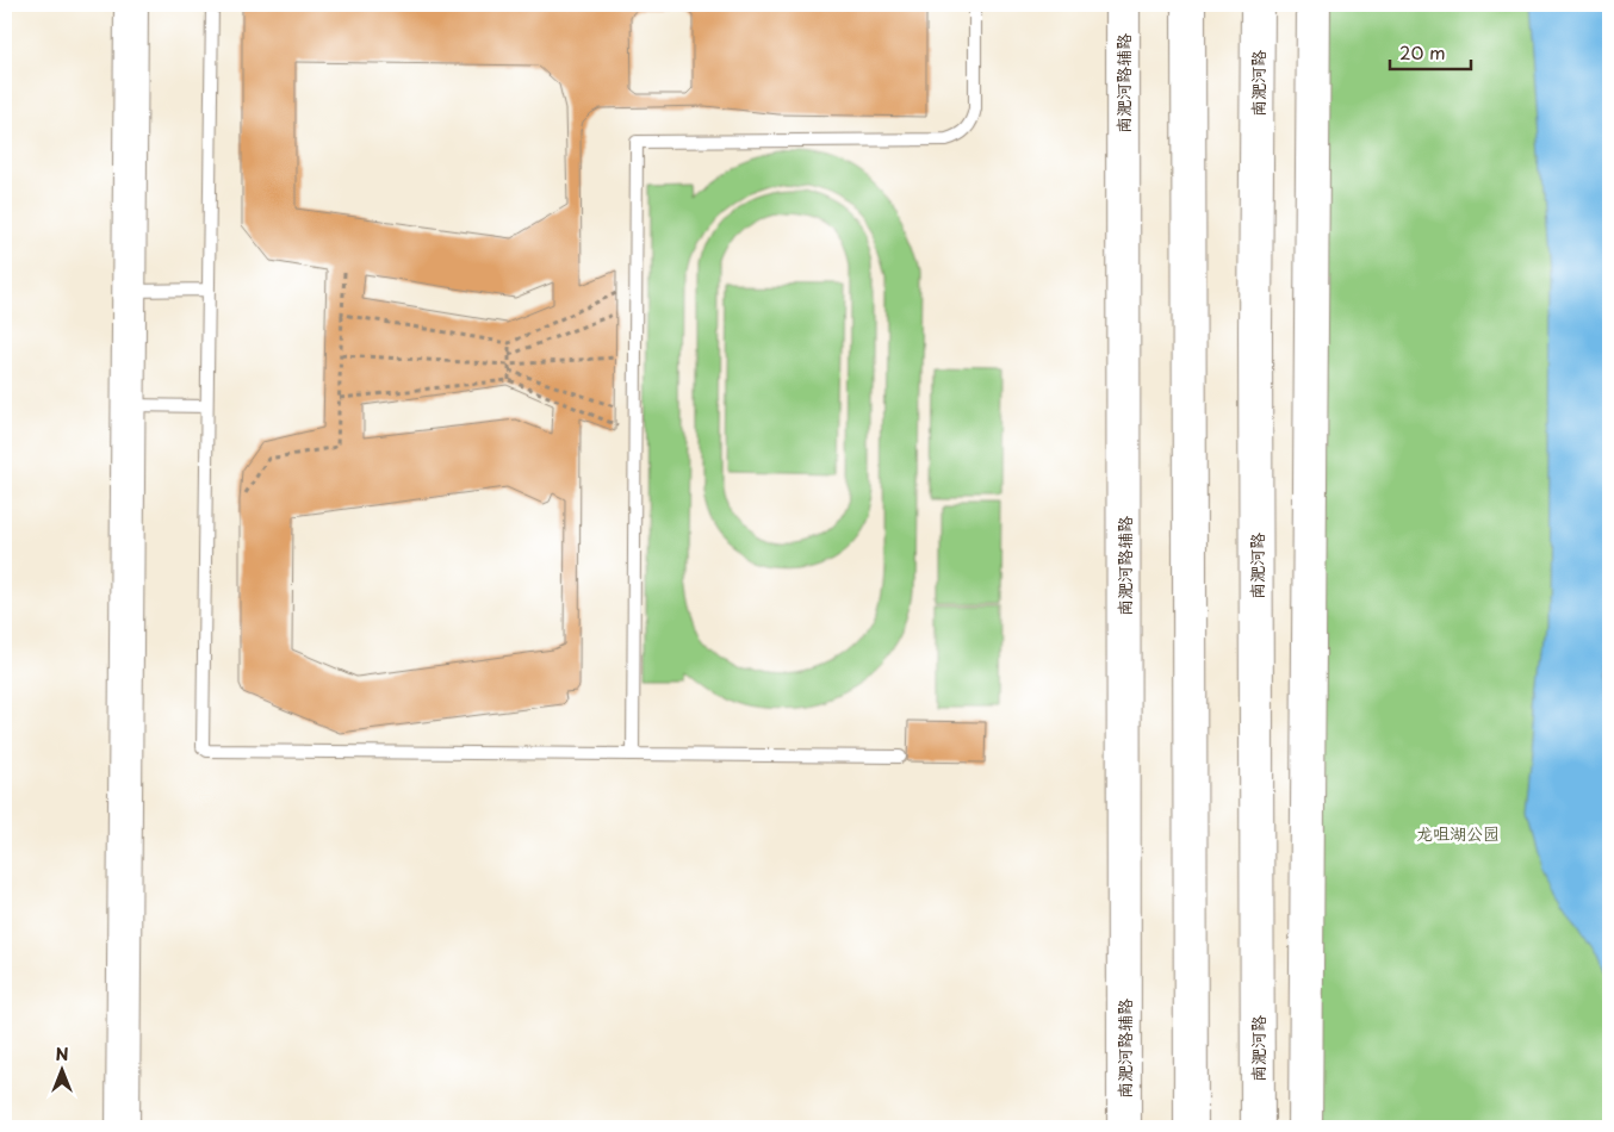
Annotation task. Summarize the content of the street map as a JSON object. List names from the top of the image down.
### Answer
{
  "streets": {
    "street": ["南淝河路辅路", "南淝河路"]
  },
  "parks": ["龙咀湖公园"],
  "scale_bar": "20 m",
  "north": "top"
}
